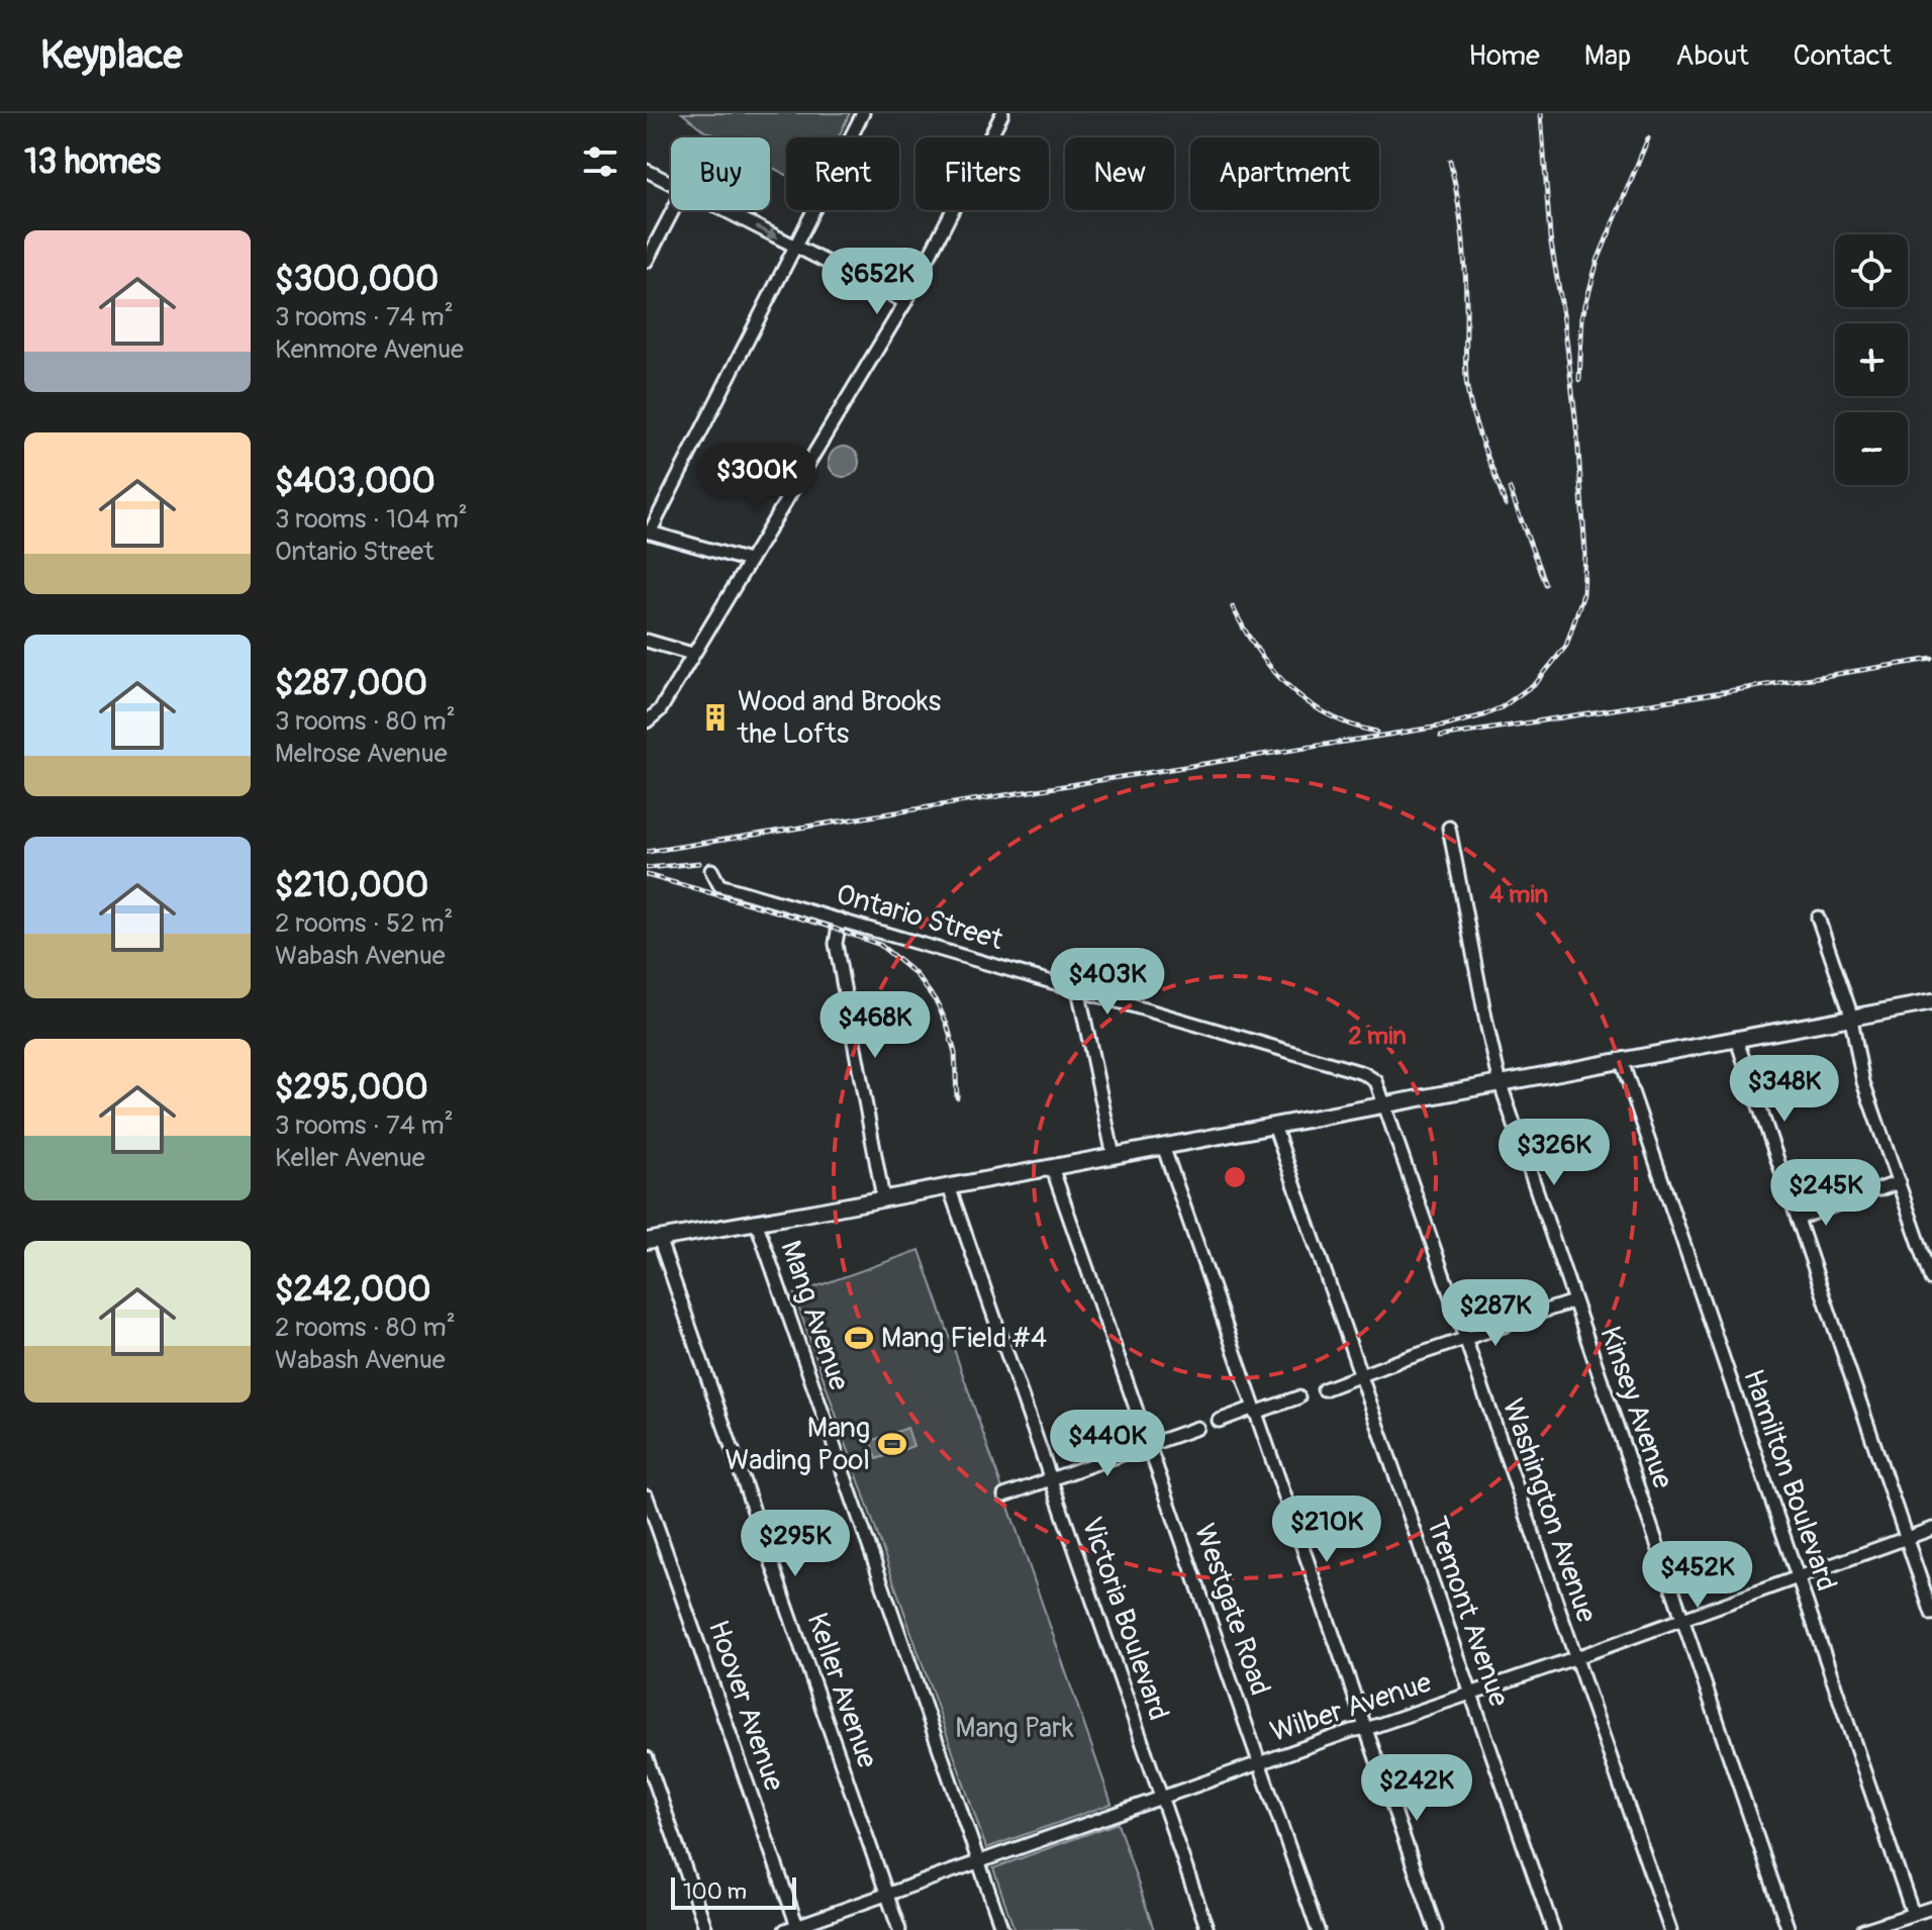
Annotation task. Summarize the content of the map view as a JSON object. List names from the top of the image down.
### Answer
{
  "streets": {
    "street": [
      "Ontario Street",
      "Mang Avenue",
      "Kinsey Avenue",
      "Hamilton Boulevard",
      "Washington Avenue",
      "Westgate Road",
      "Tremont Avenue",
      "Victoria Boulevard",
      "Keller Avenue",
      "Hoover Avenue",
      "Wilber Avenue"
    ]
  },
  "crossings": [
    ["Ontario Street", "Washington Avenue"],
    ["Mang Avenue", "Wilber Avenue"],
    ["Kinsey Avenue", "Wilber Avenue"],
    ["Hamilton Boulevard", "Wilber Avenue"],
    ["Washington Avenue", "Wilber Avenue"],
    ["Westgate Road", "Wilber Avenue"],
    ["Tremont Avenue", "Wilber Avenue"],
    ["Victoria Boulevard", "Wilber Avenue"],
    ["Keller Avenue", "Wilber Avenue"],
    ["Hoover Avenue", "Wilber Avenue"]
  ],
  "parks": ["Mang Park"],
  "places": {
    "building": ["Wood and Brooks the Lofts"],
    "sports": ["Mang Field #4", "Mang Wading Pool"]
  },
  "scale_bar": "100 m",
  "page": {
    "header": "Keyplace",
    "nav": [
      "Home",
      "Map",
      "About",
      "Contact"
    ],
    "heading": "13 homes",
    "chip": [
      "Buy",
      "Rent",
      "Filters",
      "New",
      "Apartment"
    ],
    "list": [
      {
        "name": "$300,000",
        "note": "3 rooms · 74 m² · Kenmore Avenue"
      },
      {
        "name": "$403,000",
        "note": "3 rooms · 104 m² · Ontario Street"
      },
      {
        "name": "$287,000",
        "note": "3 rooms · 80 m² · Melrose Avenue"
      },
      {
        "name": "$210,000",
        "note": "2 rooms · 52 m² · Wabash Avenue"
      },
      {
        "name": "$295,000",
        "note": "3 rooms · 74 m² · Keller Avenue"
      },
      {
        "name": "$242,000",
        "note": "2 rooms · 80 m² · Wabash Avenue"
      }
    ],
    "map_buttons": ["+", "−"],
    "price": [
      "$652K",
      "$300K",
      "$403K",
      "$468K",
      "$348K",
      "$326K",
      "$245K",
      "$287K",
      "$440K",
      "$210K",
      "$295K",
      "$452K",
      "$242K"
    ],
    "scale": "100 m"
  },
  "rings": ["4 min", "2 min"]
}
